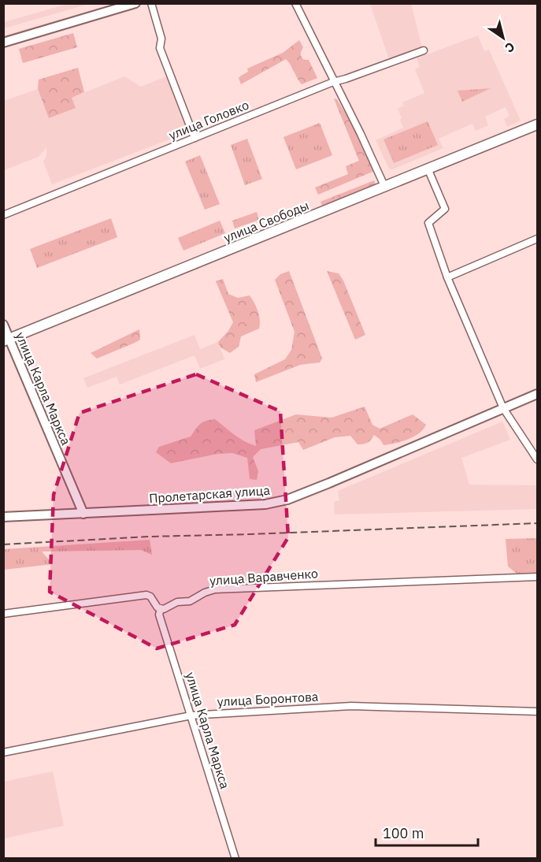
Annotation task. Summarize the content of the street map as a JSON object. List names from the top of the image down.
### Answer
{
  "streets": {
    "main road": ["улица Свободы"],
    "street": [
      "улица Головко",
      "улица Карла Маркса",
      "Пролетарская улица",
      "улица Варавченко",
      "улица Боронтова"
    ]
  },
  "crossings": [
    ["улица Свободы", "улица Карла Маркса"],
    ["улица Карла Маркса", "Пролетарская улица"],
    ["улица Карла Маркса", "улица Варавченко"],
    ["улица Карла Маркса", "улица Боронтова"]
  ],
  "scale_bar": "100 m",
  "north": "bottom right"
}
